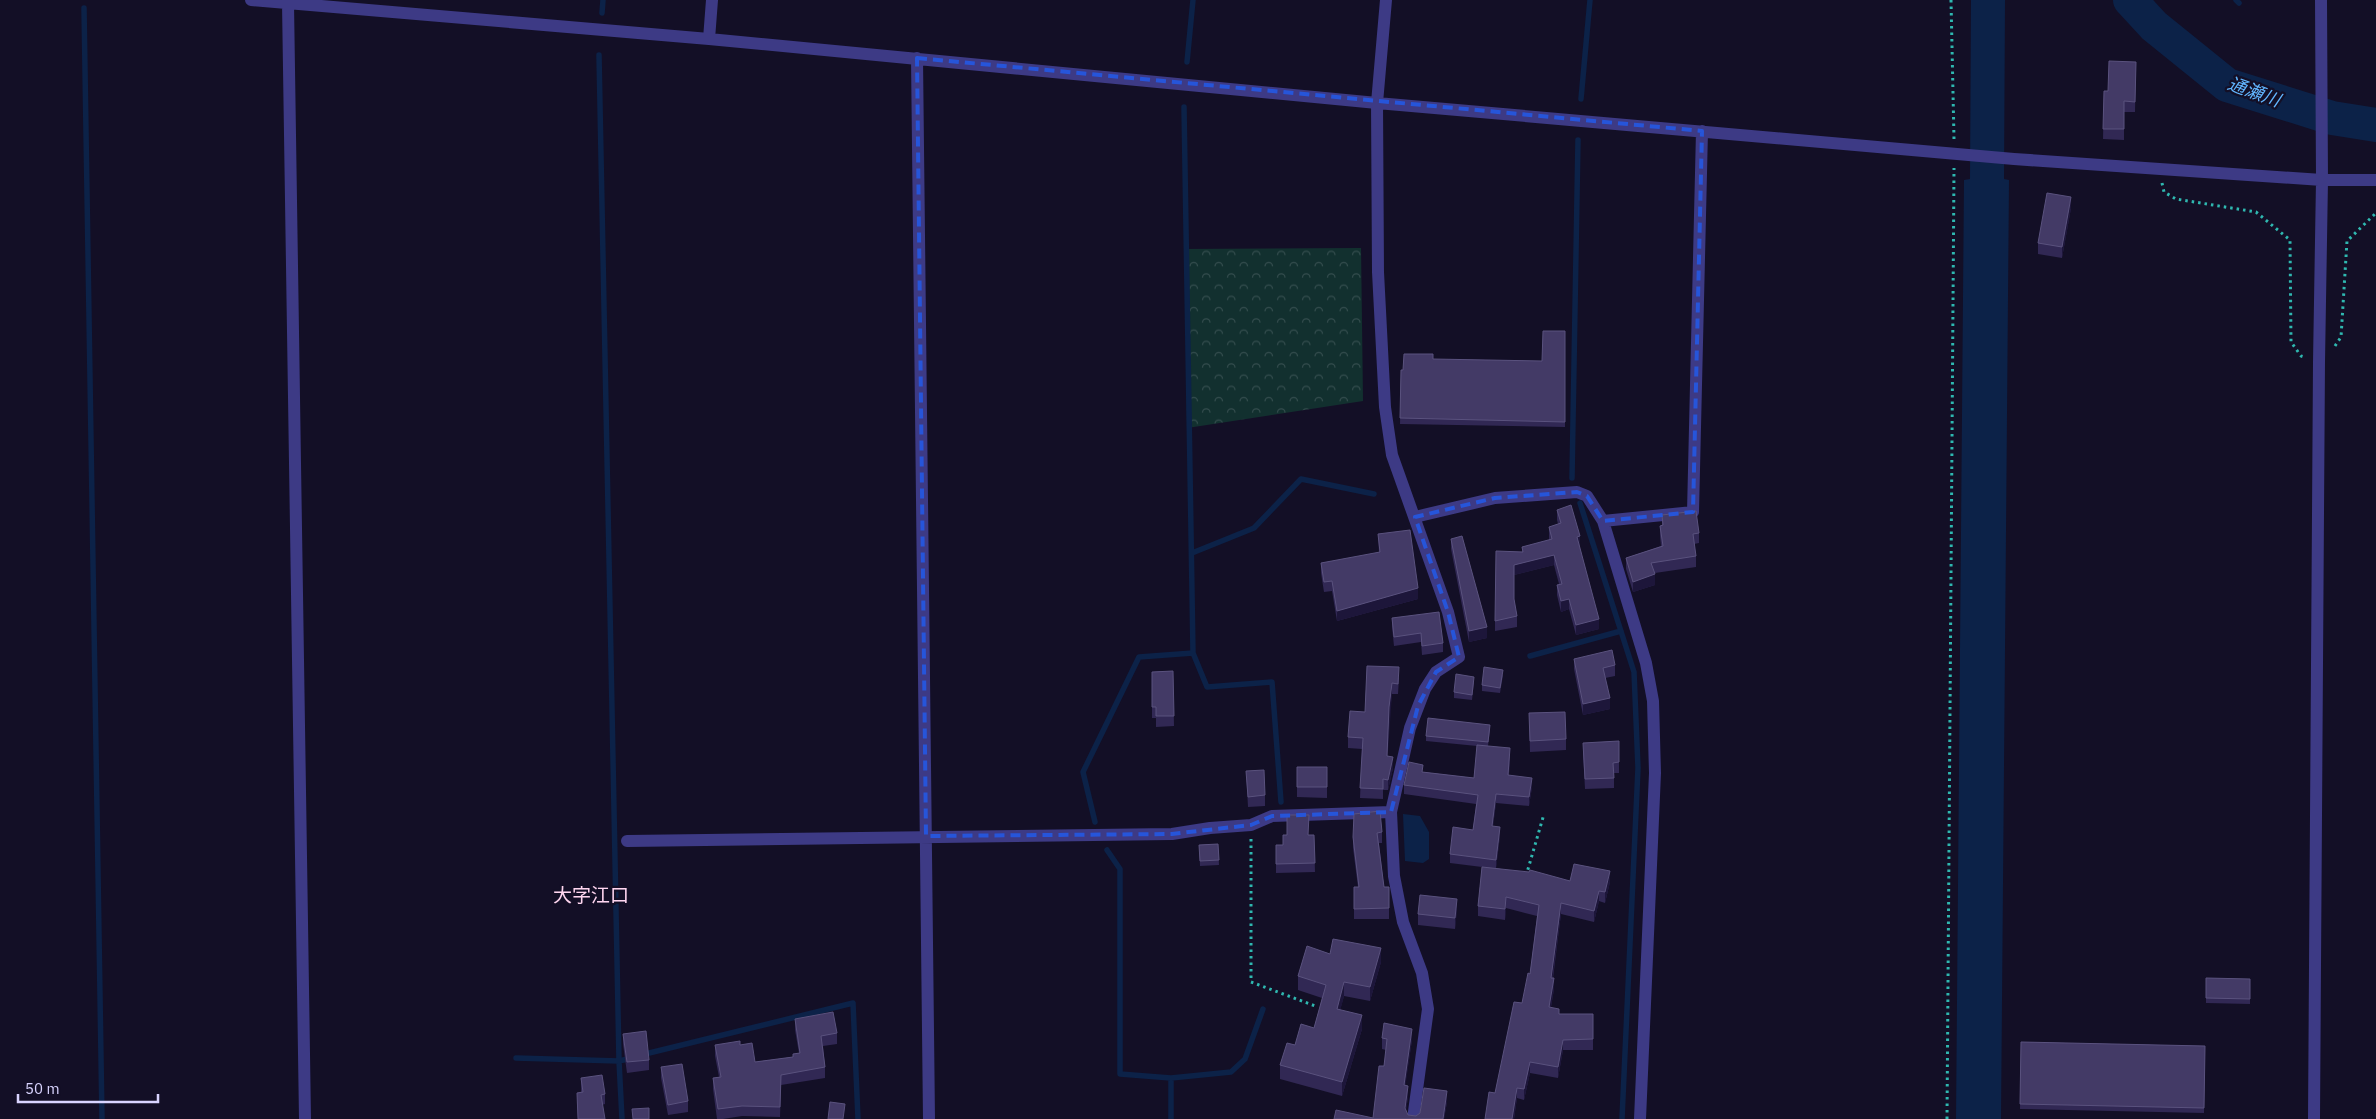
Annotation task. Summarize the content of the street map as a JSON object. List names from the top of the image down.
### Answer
{
  "districts": ["大字江口"],
  "water": ["通瀬川"],
  "scale_bar": "50 m"
}
